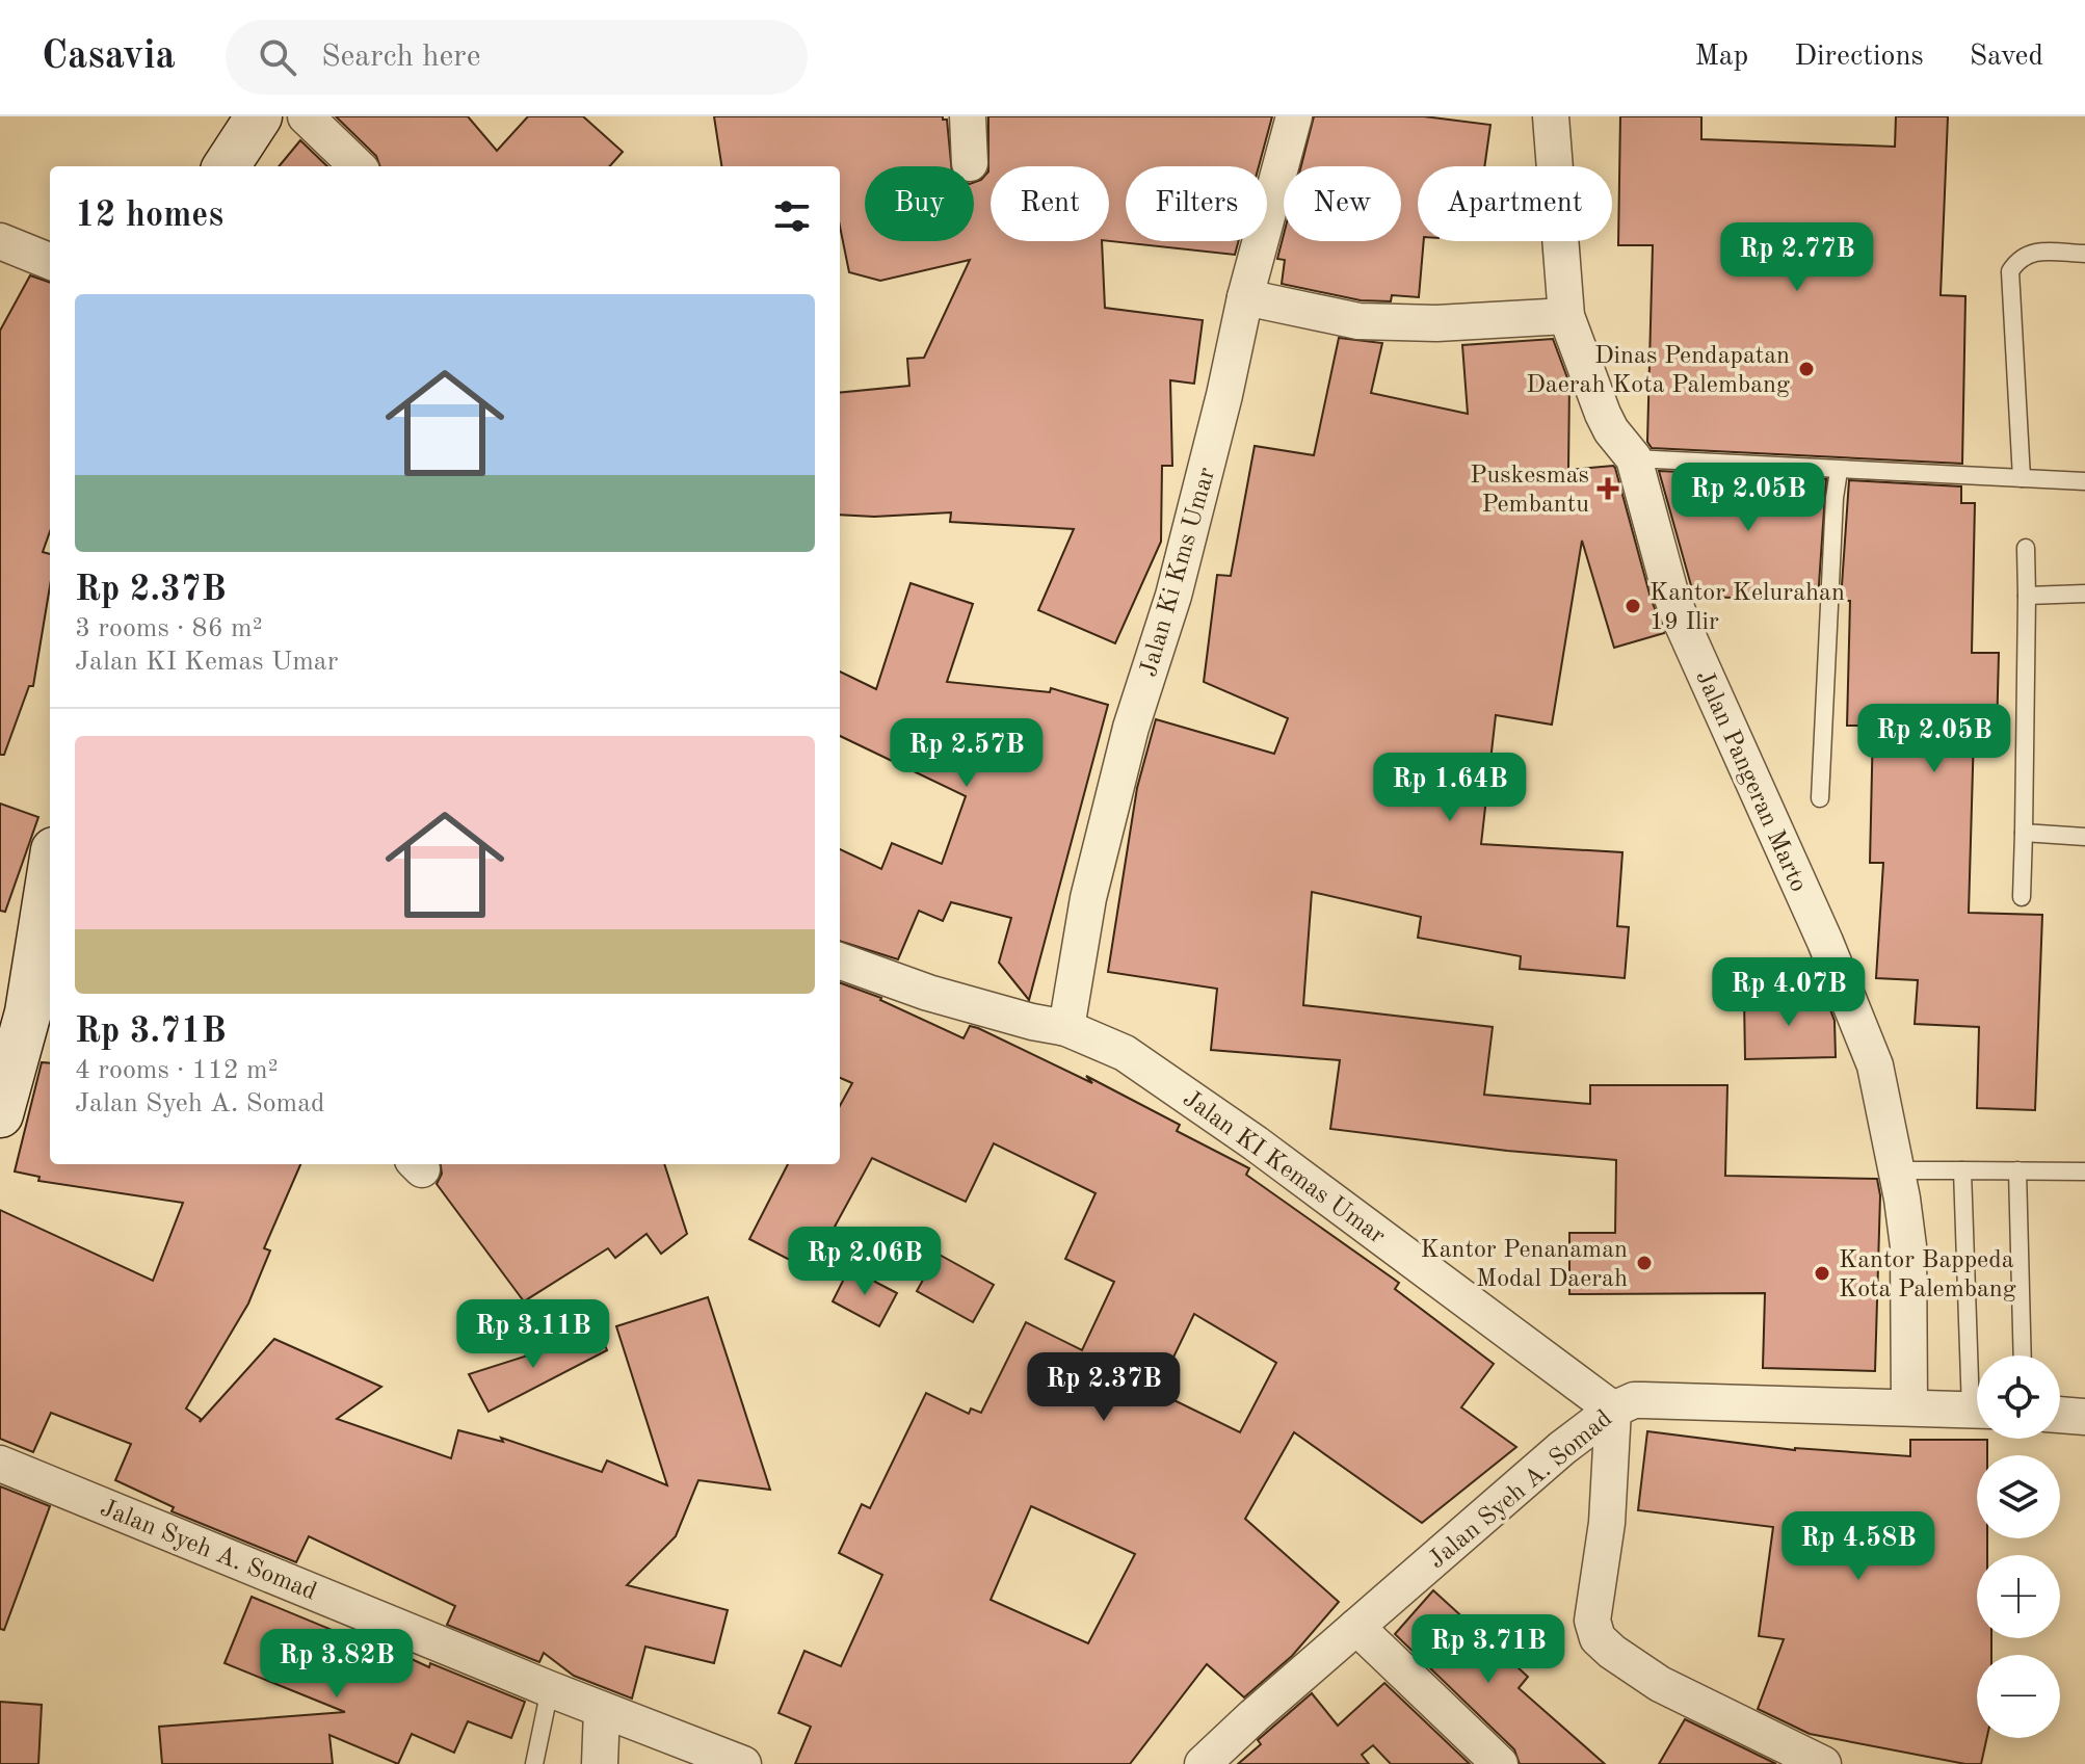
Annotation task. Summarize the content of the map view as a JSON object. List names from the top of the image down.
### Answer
{
  "streets": {
    "street": [
      "Jalan Ki Kms Umar",
      "Jalan Pangeran Marto",
      "Jalan KI Kemas Umar",
      "Jalan Syeh A. Somad"
    ]
  },
  "crossings": [
    ["Jalan Ki Kms Umar", "Jalan KI Kemas Umar"],
    ["Jalan Pangeran Marto", "Jalan Syeh A. Somad"],
    ["Jalan KI Kemas Umar", "Jalan Syeh A. Somad"]
  ],
  "places": {
    "other": [
      "Dinas Pendapatan Daerah Kota Palembang",
      "Kantor Kelurahan 19 Ilir",
      "Kantor Penanaman Modal Daerah",
      "Kantor Bappeda Kota Palembang"
    ],
    "health": ["Puskesmas Pembantu"]
  },
  "page": {
    "header": "Casavia",
    "search": "Search here",
    "nav": ["Map", "Directions", "Saved"],
    "chip": [
      "Buy",
      "Rent",
      "Filters",
      "New",
      "Apartment"
    ],
    "heading": "12 homes",
    "price": [
      "Rp 2.77B",
      "Rp 2.05B",
      "Rp 2.05B",
      "Rp 2.57B",
      "Rp 1.64B",
      "Rp 4.07B",
      "Rp 2.06B",
      "Rp 3.11B",
      "Rp 2.37B",
      "Rp 4.58B",
      "Rp 3.71B",
      "Rp 3.82B"
    ],
    "list": [
      {
        "name": "Rp 2.37B",
        "note": "3 rooms · 86 m² · Jalan KI Kemas Umar"
      },
      {
        "name": "Rp 3.71B",
        "note": "4 rooms · 112 m² · Jalan Syeh A. Somad"
      }
    ],
    "map_buttons": ["+", "−"]
  }
}
